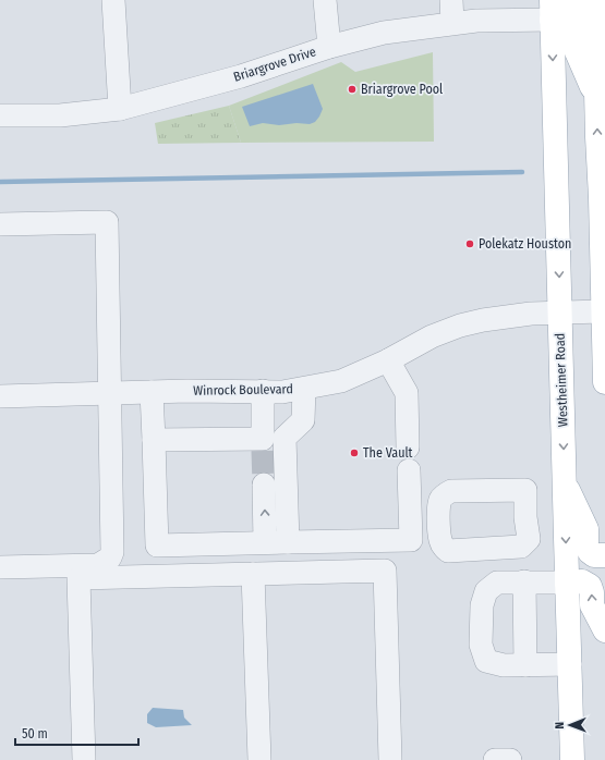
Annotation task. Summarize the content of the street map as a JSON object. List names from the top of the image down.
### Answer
{
  "streets": {
    "main road": ["Westheimer Road"],
    "street": ["Briargrove Drive", "Winrock Boulevard"]
  },
  "crossings": [
    ["Briargrove Drive", "Westheimer Road"],
    ["Westheimer Road", "Winrock Boulevard"]
  ],
  "places": ["Briargrove Pool", "Polekatz Houston", "The Vault"],
  "scale_bar": "50 m",
  "north": "left"
}
